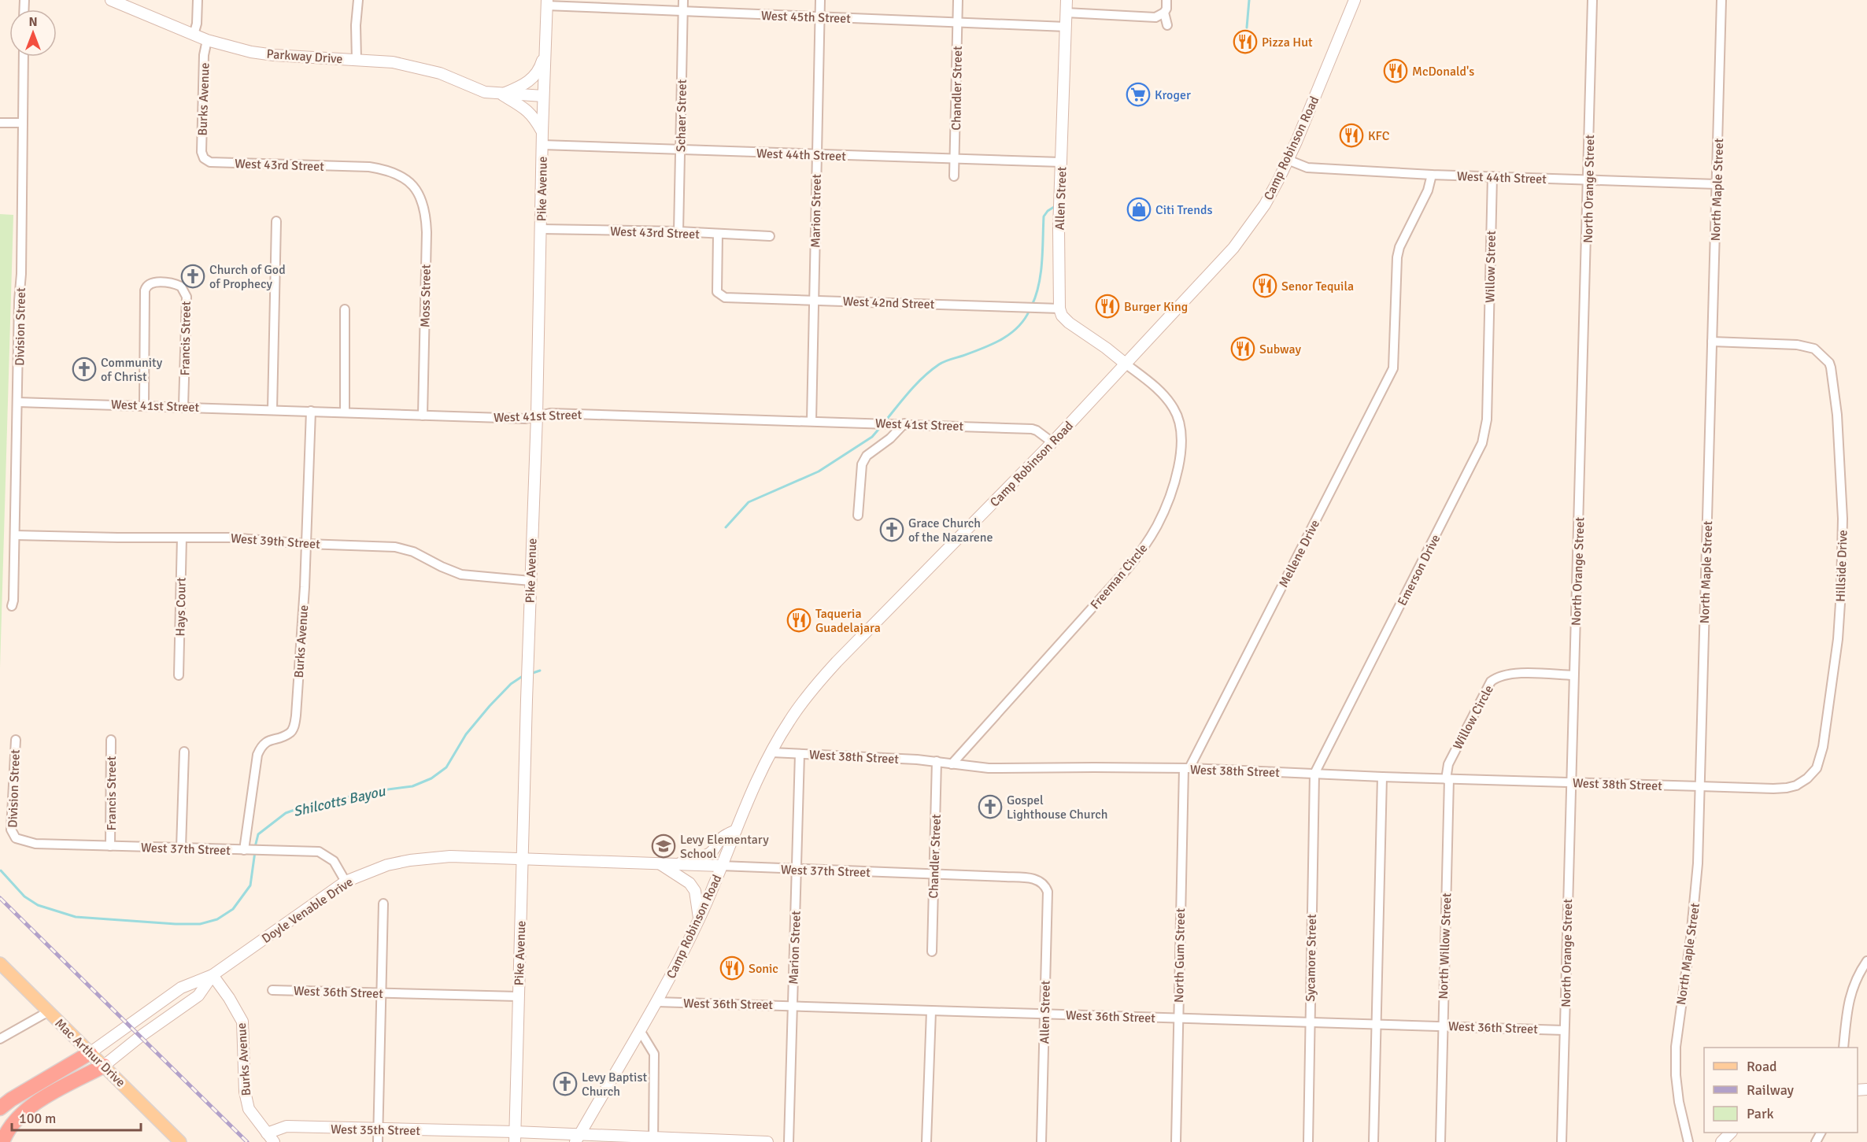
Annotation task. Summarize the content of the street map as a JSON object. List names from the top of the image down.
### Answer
{
  "streets": {
    "main road": ["Mac Arthur Drive"],
    "street": [
      "West 45th Street",
      "Parkway Drive",
      "Chandler Street",
      "Burks Avenue",
      "Schaer Street",
      "Camp Robinson Road",
      "West 44th Street",
      "West 43rd Street",
      "Pike Avenue",
      "North Orange Street",
      "North Maple Street",
      "Allen Street",
      "Marion Street",
      "Willow Street",
      "Moss Street",
      "West 42nd Street",
      "Division Street",
      "Francis Street",
      "West 41st Street",
      "West 39th Street",
      "Mellene Drive",
      "Hillside Drive",
      "Emerson Drive",
      "Freeman Circle",
      "Hays Court",
      "Willow Circle",
      "West 38th Street",
      "West 37th Street",
      "Doyle Venable Drive",
      "North Willow Street",
      "North Gum Street",
      "Sycamore Street",
      "West 36th Street",
      "West 35th Street"
    ]
  },
  "crossings": [
    ["West 45th Street", "Chandler Street"],
    ["West 45th Street", "Schaer Street"],
    ["West 45th Street", "Pike Avenue"],
    ["West 45th Street", "Allen Street"],
    ["West 45th Street", "Marion Street"],
    ["Parkway Drive", "Burks Avenue"],
    ["Parkway Drive", "Pike Avenue"],
    ["Chandler Street", "West 44th Street"],
    ["Chandler Street", "West 38th Street"],
    ["Chandler Street", "West 37th Street"],
    ["Burks Avenue", "West 43rd Street"],
    ["Burks Avenue", "West 41st Street"],
    ["Burks Avenue", "West 39th Street"],
    ["Burks Avenue", "West 37th Street"],
    ["Burks Avenue", "Doyle Venable Drive"],
    ["Burks Avenue", "West 35th Street"],
    ["Schaer Street", "West 44th Street"],
    ["Schaer Street", "West 43rd Street"],
    ["Camp Robinson Road", "West 44th Street"],
    ["Camp Robinson Road", "West 41st Street"],
    ["Camp Robinson Road", "Freeman Circle"],
    ["Camp Robinson Road", "West 38th Street"],
    ["Camp Robinson Road", "West 37th Street"],
    ["Camp Robinson Road", "West 36th Street"],
    ["Camp Robinson Road", "West 35th Street"],
    ["West 44th Street", "Pike Avenue"],
    ["West 44th Street", "North Orange Street"],
    ["West 44th Street", "North Maple Street"],
    ["West 44th Street", "Allen Street"],
    ["West 44th Street", "Marion Street"],
    ["West 44th Street", "Willow Street"],
    ["West 44th Street", "Mellene Drive"],
    ["West 43rd Street", "Pike Avenue"],
    ["West 43rd Street", "Moss Street"],
    ["West 43rd Street", "West 42nd Street"],
    ["Pike Avenue", "West 41st Street"],
    ["Pike Avenue", "West 39th Street"],
    ["Pike Avenue", "West 37th Street"],
    ["Pike Avenue", "Doyle Venable Drive"],
    ["Pike Avenue", "West 36th Street"],
    ["Pike Avenue", "West 35th Street"],
    ["North Orange Street", "Willow Circle"],
    ["North Orange Street", "West 38th Street"],
    ["North Orange Street", "West 36th Street"],
    ["North Maple Street", "Hillside Drive"],
    ["North Maple Street", "West 38th Street"],
    ["Allen Street", "West 42nd Street"],
    ["Allen Street", "West 37th Street"],
    ["Allen Street", "West 36th Street"],
    ["Marion Street", "West 42nd Street"],
    ["Marion Street", "West 41st Street"],
    ["Marion Street", "West 38th Street"],
    ["Marion Street", "West 37th Street"],
    ["Marion Street", "West 36th Street"],
    ["Willow Street", "Emerson Drive"],
    ["Moss Street", "West 41st Street"],
    ["Division Street", "West 41st Street"],
    ["Division Street", "West 39th Street"],
    ["Division Street", "West 37th Street"],
    ["Francis Street", "West 41st Street"],
    ["Francis Street", "West 37th Street"],
    ["West 39th Street", "Hays Court"],
    ["Mellene Drive", "West 38th Street"],
    ["Mellene Drive", "North Gum Street"],
    ["Hillside Drive", "West 38th Street"],
    ["Emerson Drive", "West 38th Street"],
    ["Emerson Drive", "Sycamore Street"],
    ["Freeman Circle", "West 38th Street"],
    ["Willow Circle", "West 38th Street"],
    ["Willow Circle", "North Willow Street"],
    ["West 38th Street", "North Willow Street"],
    ["West 38th Street", "North Gum Street"],
    ["West 38th Street", "Sycamore Street"],
    ["West 37th Street", "Doyle Venable Drive"],
    ["Doyle Venable Drive", "Mac Arthur Drive"],
    ["North Willow Street", "West 36th Street"],
    ["North Gum Street", "West 36th Street"],
    ["Sycamore Street", "West 36th Street"]
  ],
  "water": ["Shilcotts Bayou"],
  "places": {
    "restaurant": [
      "Pizza Hut",
      "McDonald's",
      "KFC",
      "Senor Tequila",
      "Burger King",
      "Subway",
      "Taqueria Guadelajara",
      "Sonic"
    ],
    "supermarket": ["Kroger"],
    "shop": ["Citi Trends"],
    "church": [
      "Church of God of Prophecy",
      "Community of Christ",
      "Grace Church of the Nazarene",
      "Gospel Lighthouse Church",
      "Levy Baptist Church"
    ],
    "school or university": ["Levy Elementary School"]
  },
  "legend": ["Road", "Railway", "Park"],
  "scale_bar": "100 m",
  "north": "top"
}
